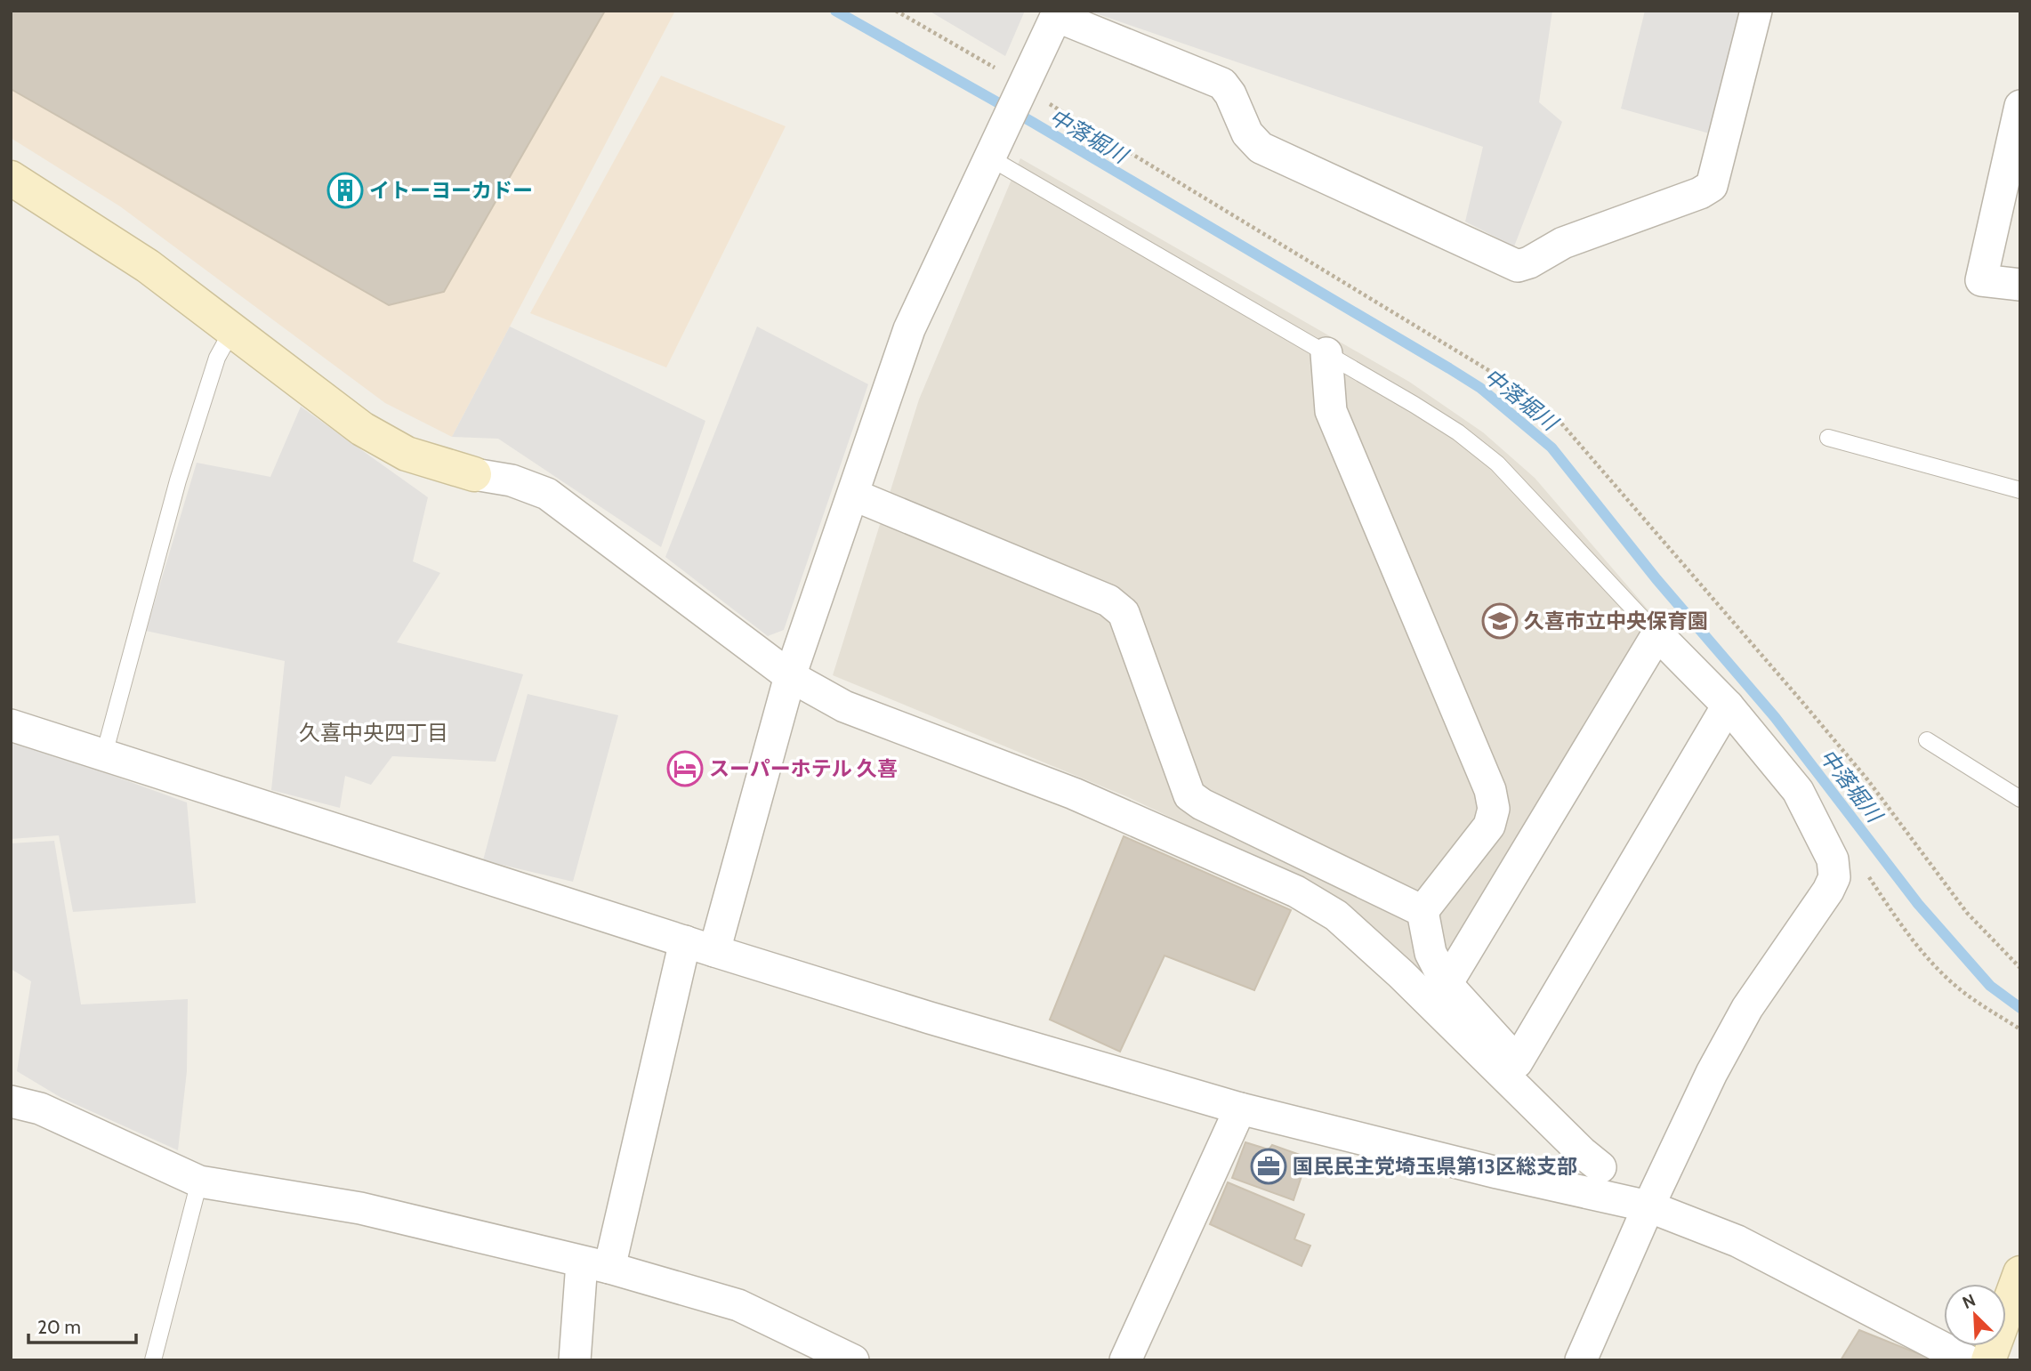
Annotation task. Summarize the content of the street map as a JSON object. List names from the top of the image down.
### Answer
{
  "districts": ["久喜中央四丁目"],
  "water": ["中落堀川"],
  "places": {
    "building": ["イトーヨーカドー"],
    "school or university": ["久喜市立中央保育園"],
    "hotel": ["スーパーホテル 久喜"],
    "office": ["国民民主党埼玉県第13区総支部"]
  },
  "scale_bar": "20 m",
  "north": "top left"
}
